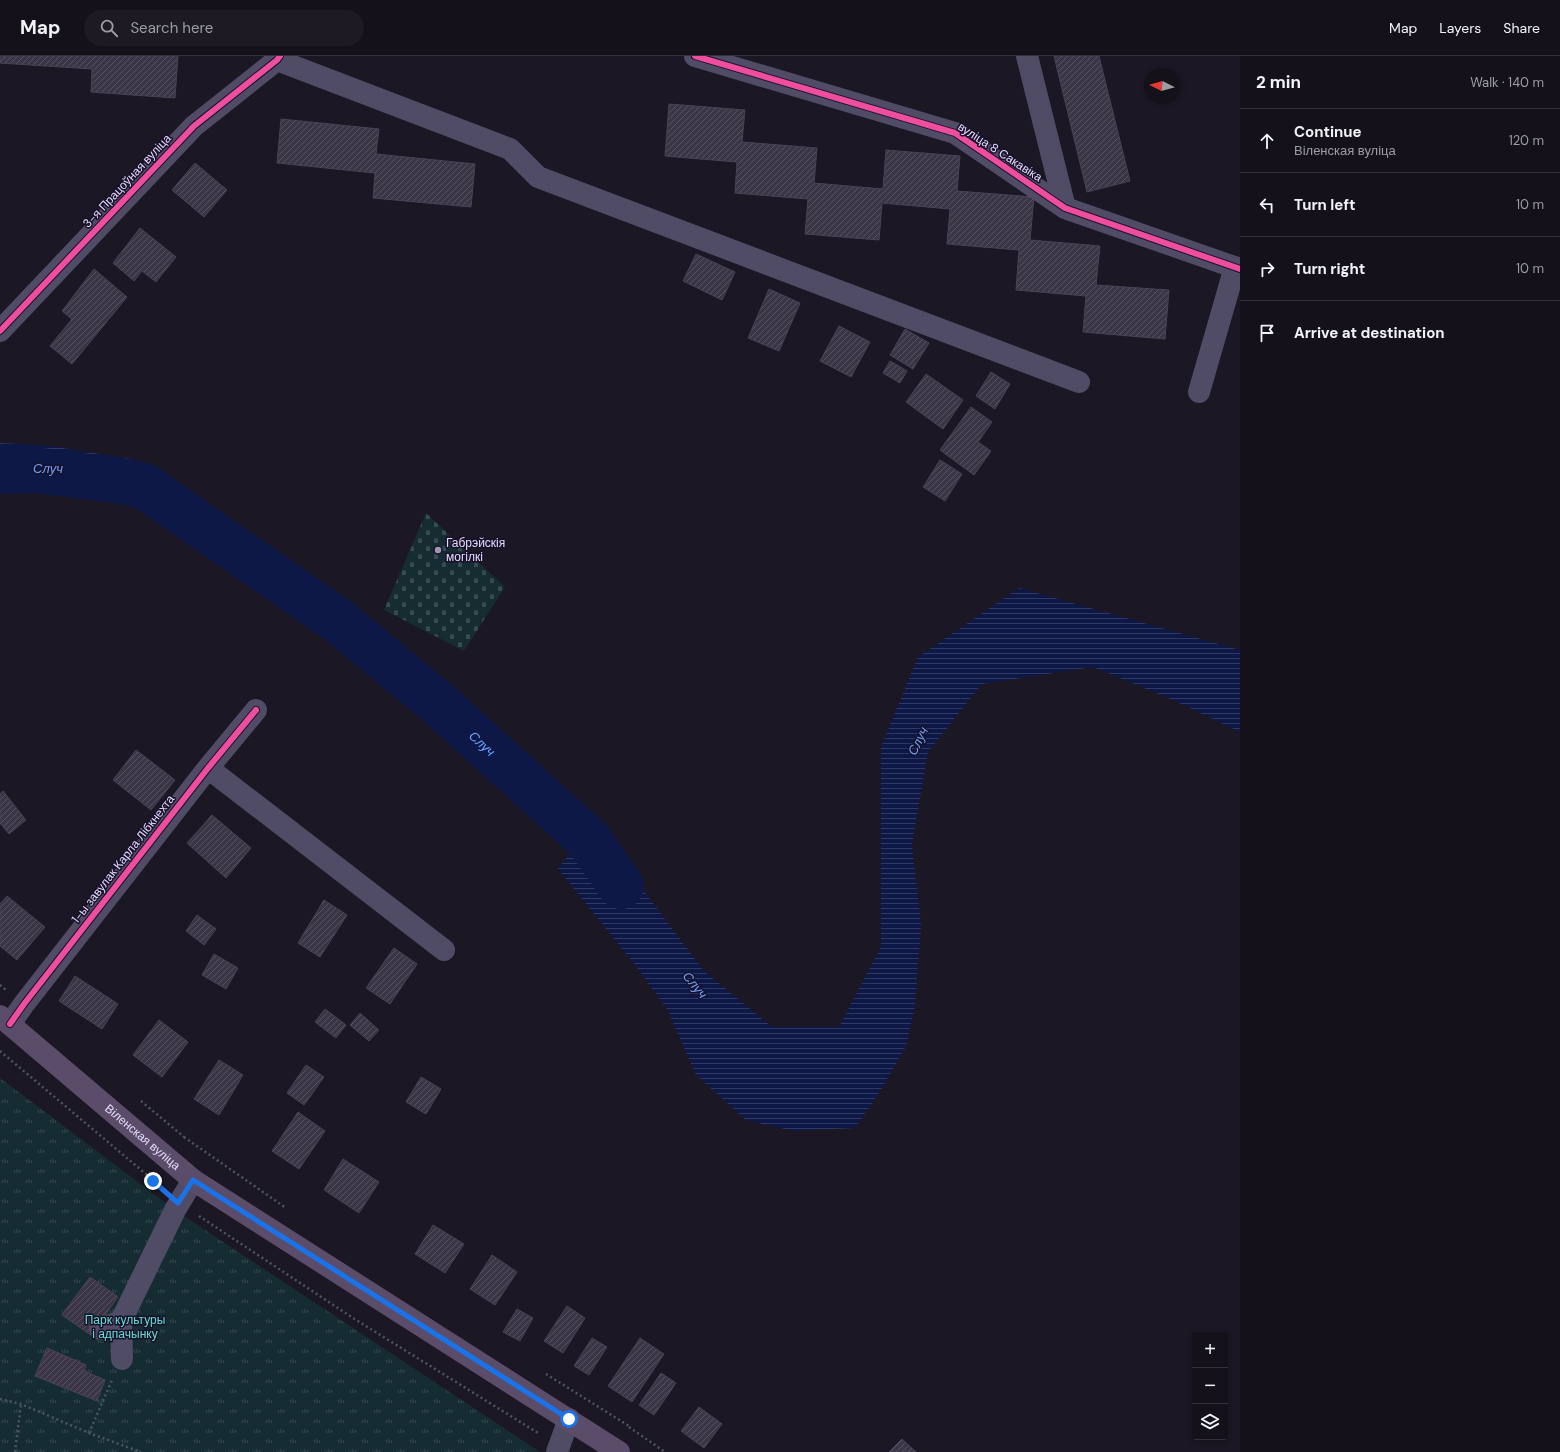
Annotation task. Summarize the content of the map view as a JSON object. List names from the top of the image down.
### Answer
{
  "streets": {
    "main road": ["Віленская вуліца"],
    "street": ["вуліца 8 Сакавіка", "3-я Працоўная вуліца", "1-ы завулак Карла Лібкнехта"]
  },
  "crossings": [
    ["1-ы завулак Карла Лібкнехта", "Віленская вуліца"]
  ],
  "water": ["Случ"],
  "parks": ["Парк культуры і адпачынку"],
  "places": ["Габрэйскія могілкі"],
  "north": "left",
  "page": {
    "header": "Map",
    "search": "Search here",
    "nav": ["Map", "Layers", "Share"],
    "heading": ["2 min", "Walk · 140 m"],
    "list": [
      ["Continue", "Віленская вуліца", "120 m"],
      ["Turn left", "10 m"],
      ["Turn right", "10 m"],
      "Arrive at destination"
    ],
    "map_buttons": ["+", "−"]
  }
}
